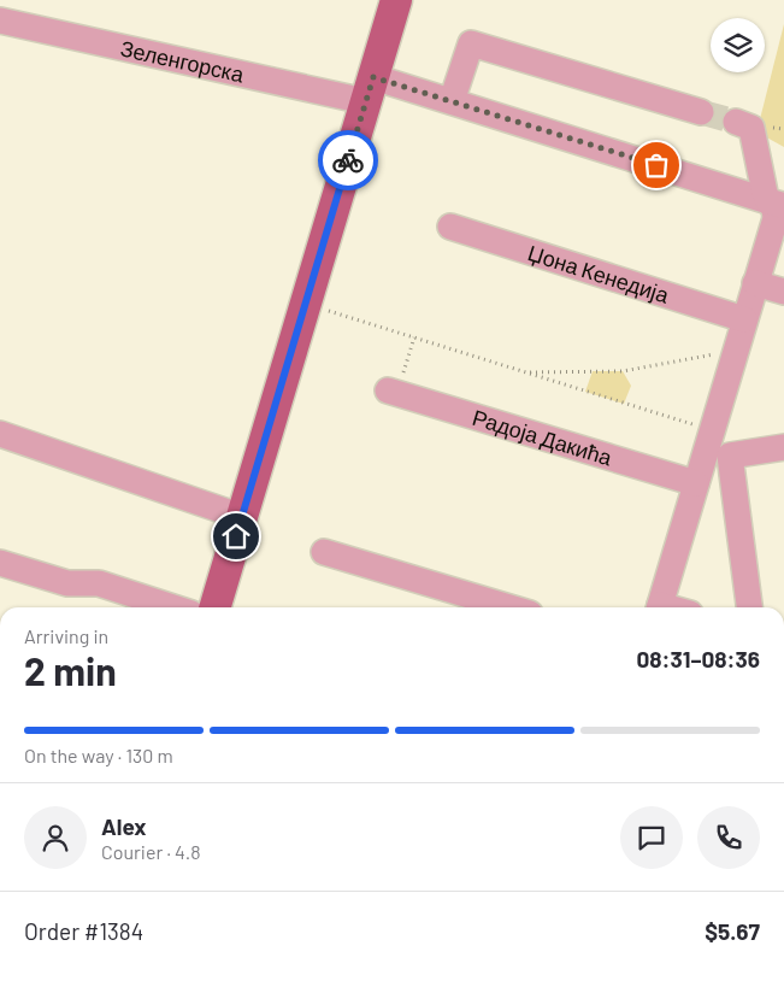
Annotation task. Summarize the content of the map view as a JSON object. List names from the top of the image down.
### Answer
{
  "streets": {
    "street": ["Зеленгорска", "Џона Кенедија", "Радоја Дакића"]
  },
  "page": {
    "heading": ["2 min", "Arriving in", "08:31–08:36"],
    "panel": [
      "Alex",
      "Courier · 4.8",
      "Order #1384",
      "$5.67"
    ],
    "bar": "On the way · 130 m"
  }
}
